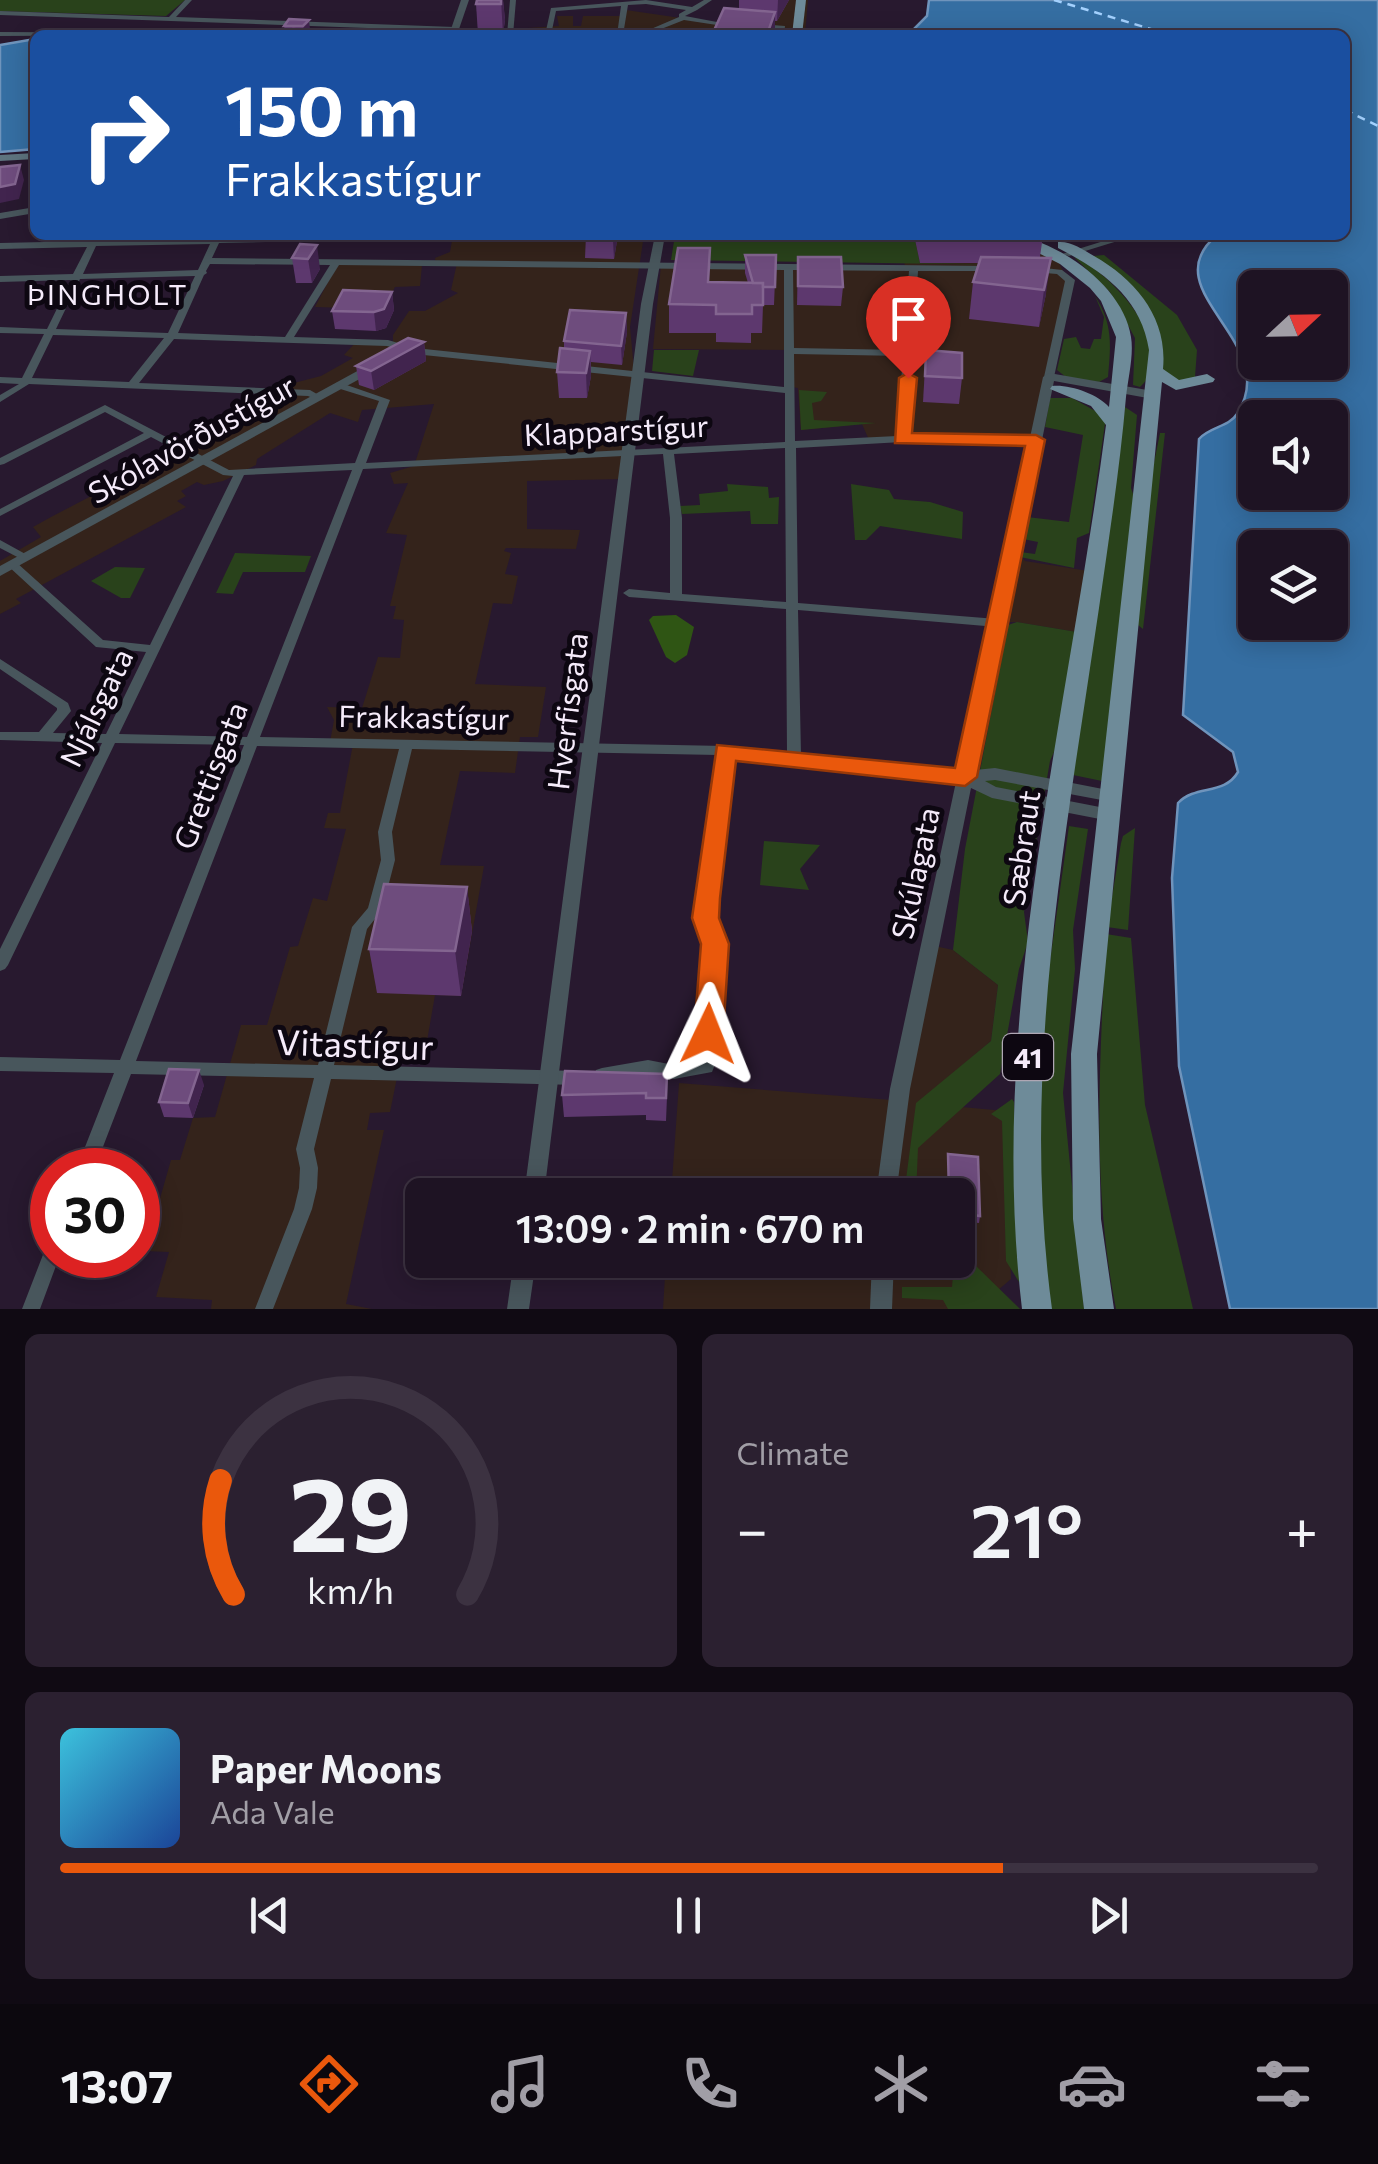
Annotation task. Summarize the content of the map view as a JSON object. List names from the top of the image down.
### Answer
{
  "streets": {
    "main road": ["Sæbraut", "41"],
    "street": [
      "Klapparstígur",
      "Skólavörðustígur",
      "Njálsgata",
      "Hverfisgata",
      "Frakkastígur",
      "Grettisgata",
      "Skúlagata",
      "Vitastígur"
    ]
  },
  "crossings": [
    ["Klapparstígur", "Skólavörðustígur"],
    ["Klapparstígur", "Njálsgata"],
    ["Klapparstígur", "Hverfisgata"],
    ["Klapparstígur", "Grettisgata"],
    ["Klapparstígur", "Skúlagata"],
    ["Skólavörðustígur", "Grettisgata"],
    ["Njálsgata", "Frakkastígur"],
    ["Hverfisgata", "Frakkastígur"],
    ["Hverfisgata", "Vitastígur"],
    ["Frakkastígur", "Grettisgata"],
    ["Frakkastígur", "Sæbraut"],
    ["Frakkastígur", "Skúlagata"],
    ["Frakkastígur", "Vitastígur"],
    ["Frakkastígur", "41"],
    ["Grettisgata", "Vitastígur"]
  ],
  "districts": ["ÞINGHOLT"],
  "north": "right",
  "page": {
    "turn": ["150 m", "Frakkastígur"],
    "limit": "30",
    "trip": "13:09 · 2 min · 670 m",
    "tile": "Climate",
    "heat": ["−", "21°", "+"],
    "song": ["Paper Moons", "Ada Vale"],
    "tabs": "13:07",
    "gauge": ["29", "km/h"]
  }
}
